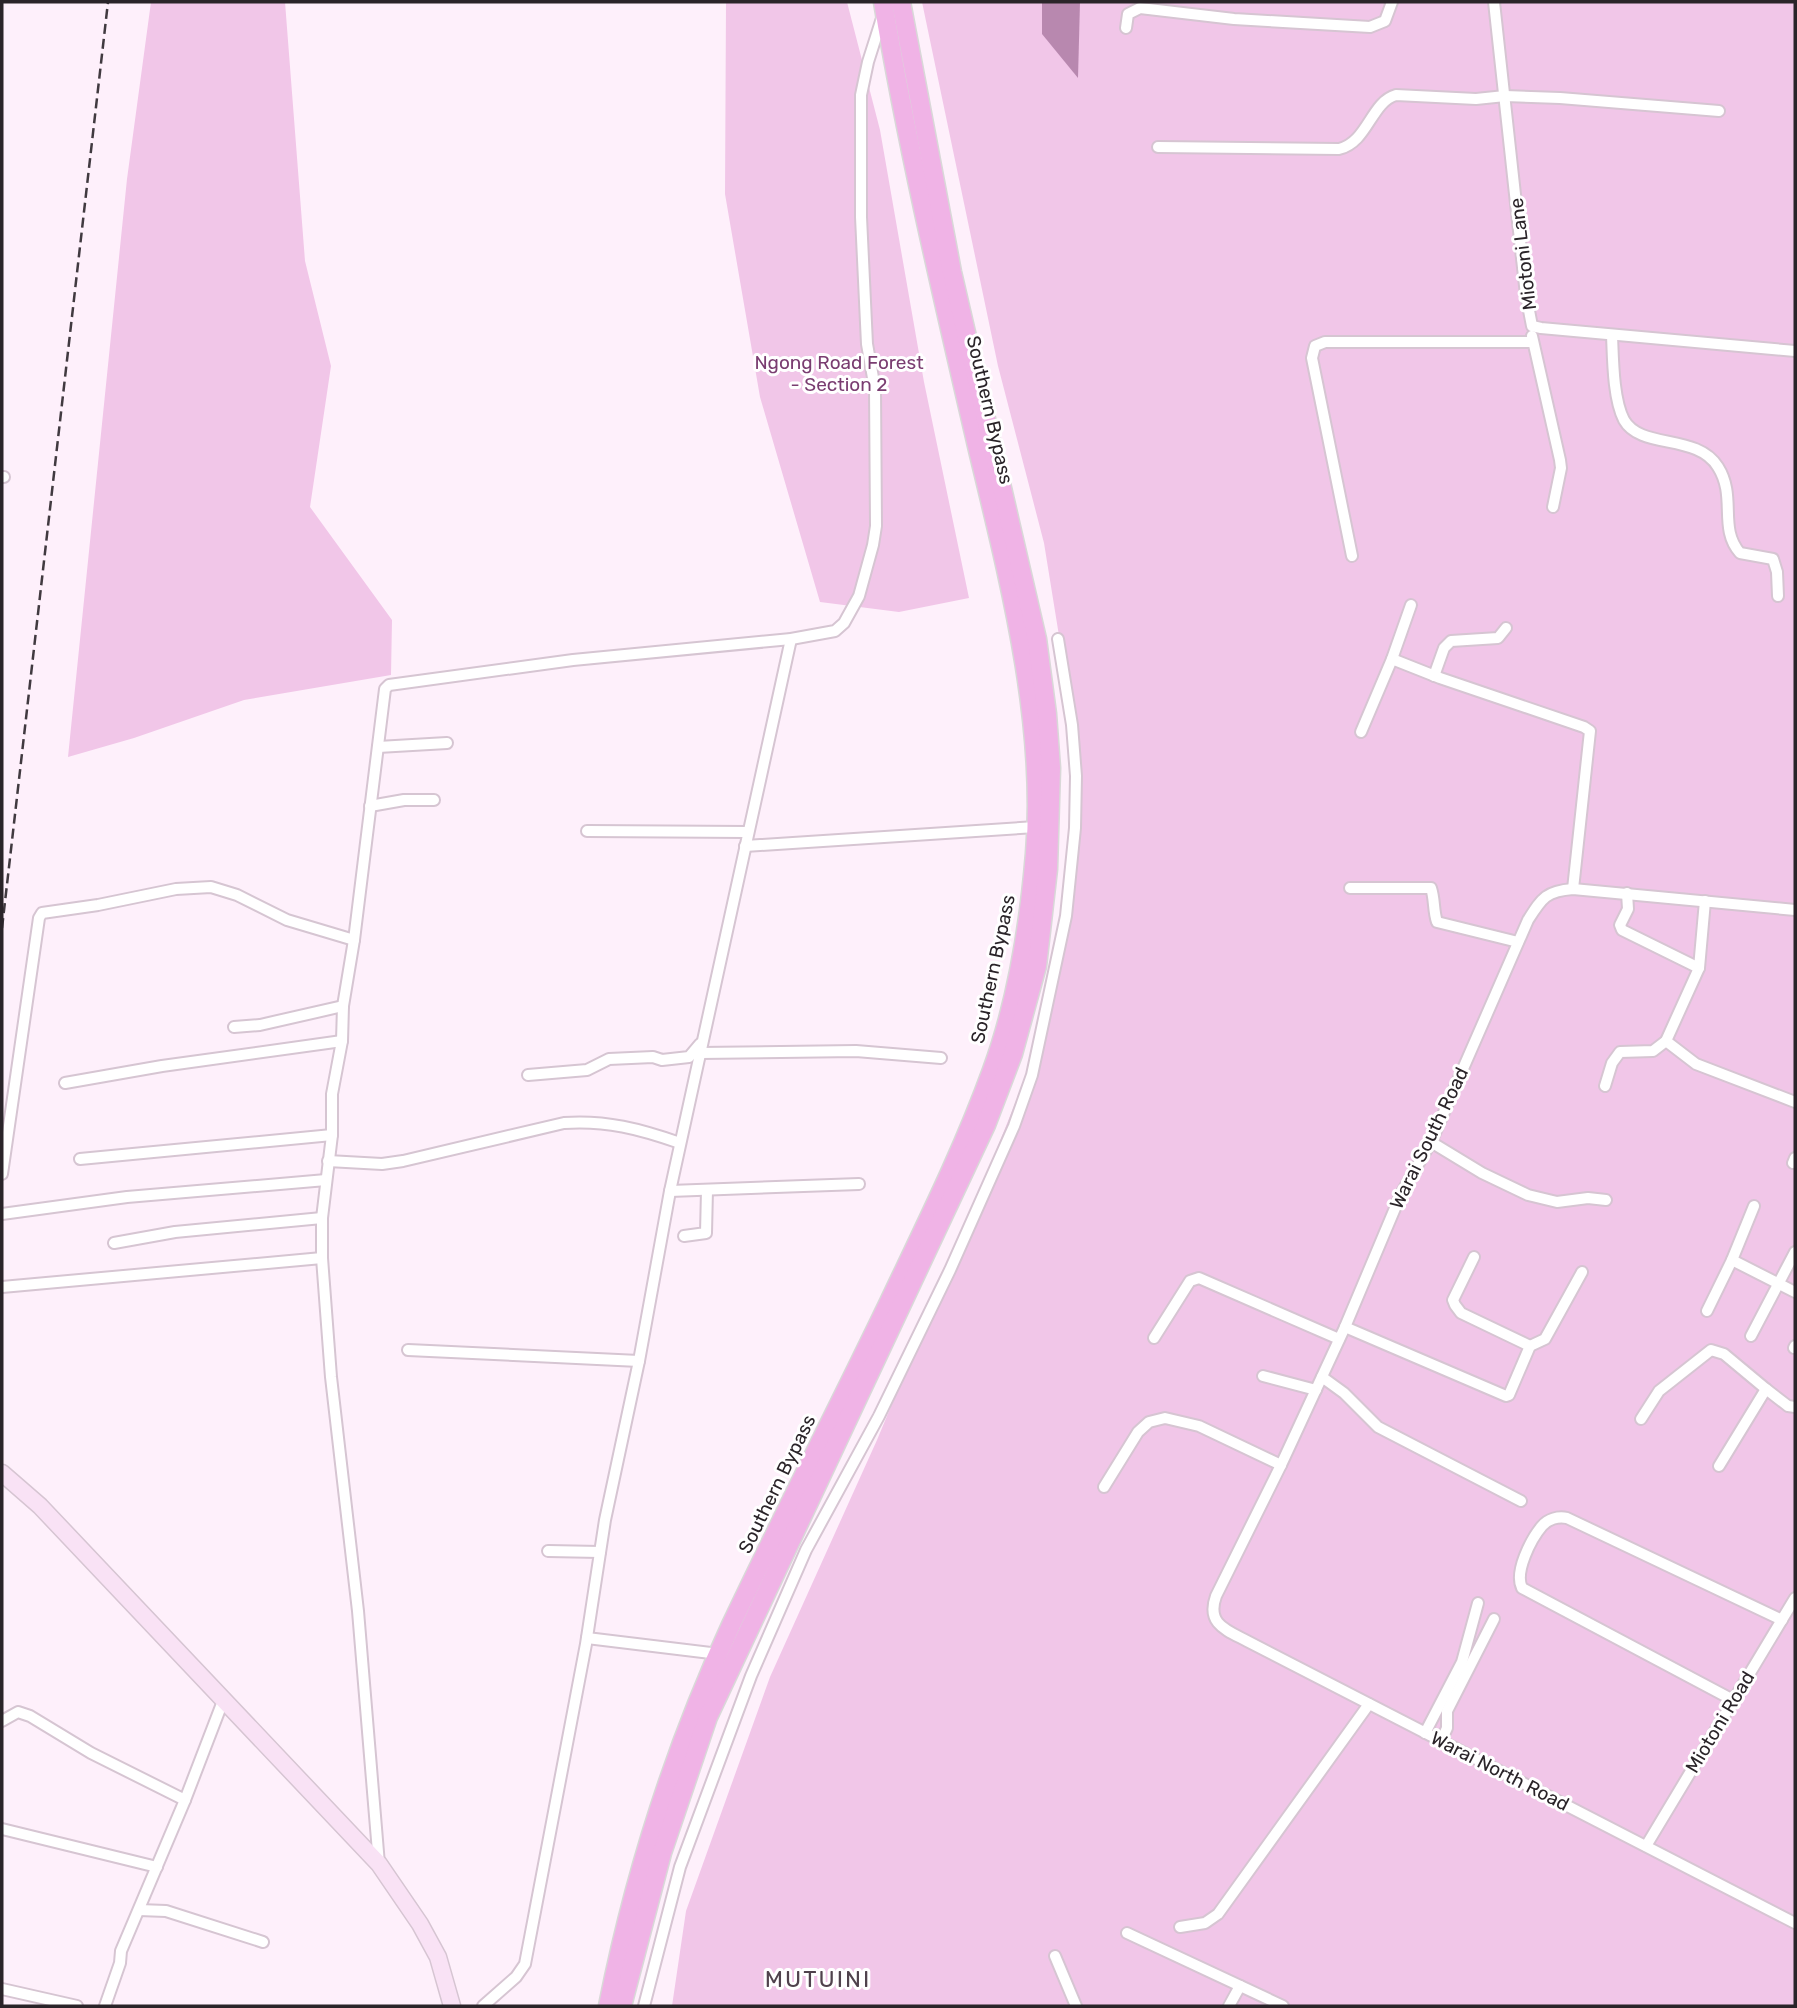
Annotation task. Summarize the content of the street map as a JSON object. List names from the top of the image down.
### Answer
{
  "streets": {
    "highway": ["Southern Bypass"],
    "street": [
      "Miotoni Lane",
      "Warai South Road",
      "Miotoni Road",
      "Warai North Road"
    ]
  },
  "crossings": [
    ["Warai South Road", "Warai North Road"],
    ["Miotoni Road", "Warai North Road"]
  ],
  "districts": ["MUTUINI"],
  "parks": ["Ngong Road Forest - Section 2"]
}
